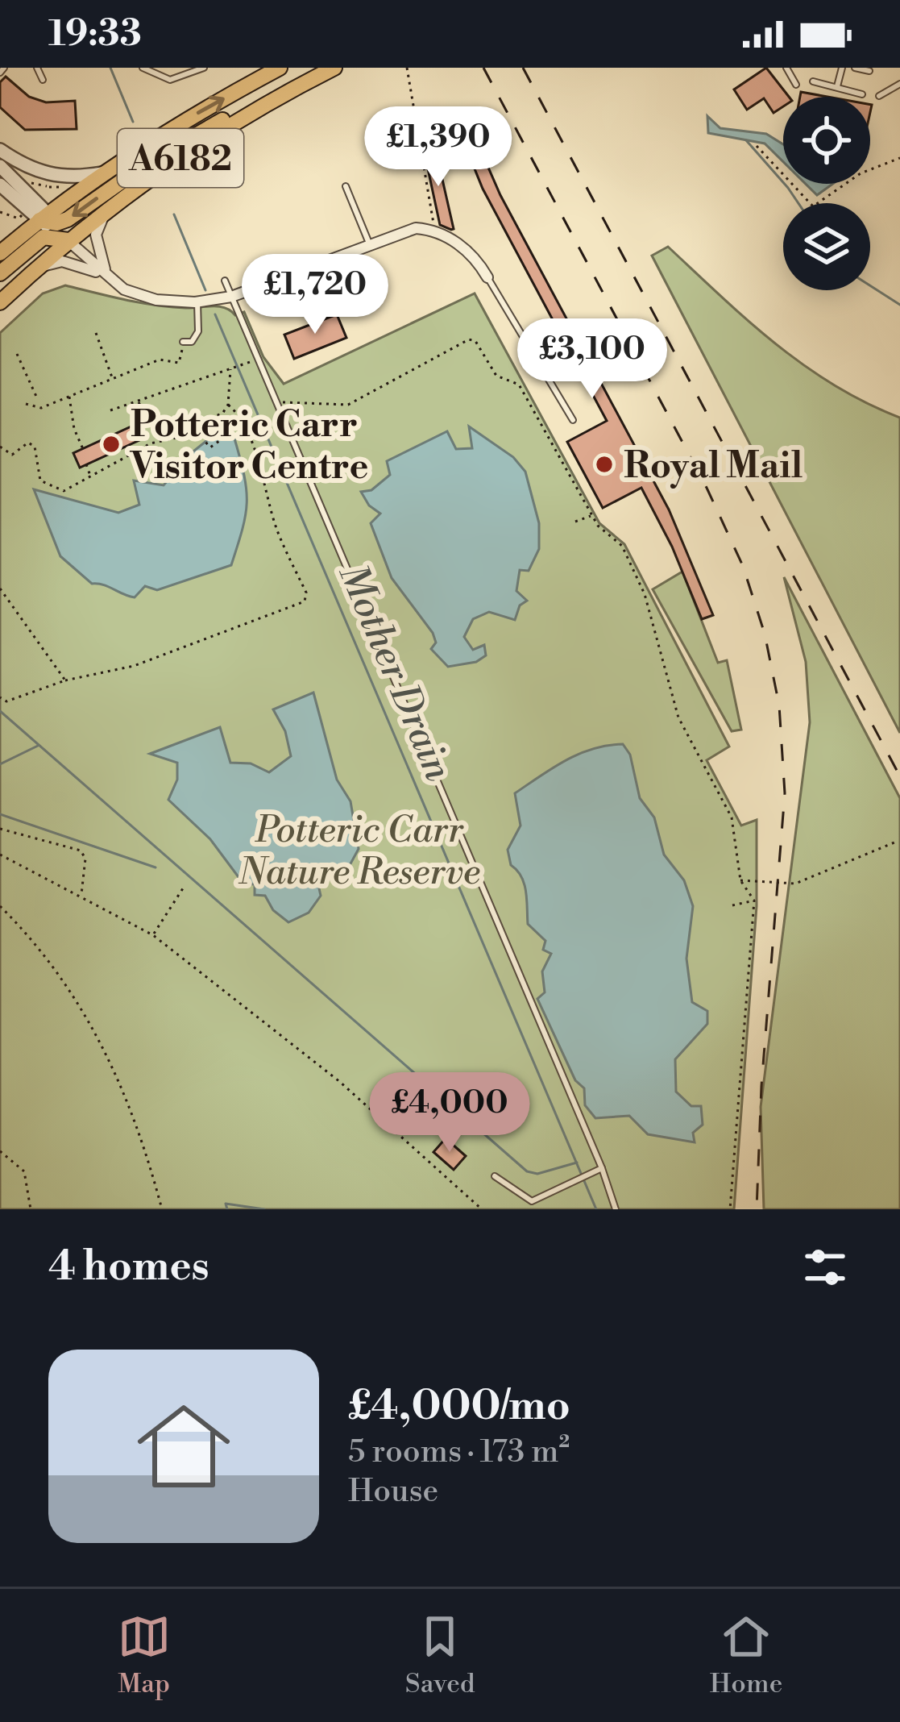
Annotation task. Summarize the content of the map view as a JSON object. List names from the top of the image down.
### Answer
{
  "streets": {
    "highway": ["A6182"]
  },
  "water": ["Mother Drain"],
  "parks": ["Potteric Carr Nature Reserve"],
  "places": ["Potteric Carr Visitor Centre", "Royal Mail"],
  "page": {
    "status": "19:33",
    "price": [
      "£1,390",
      "£1,720",
      "£3,100",
      "£4,000"
    ],
    "heading": "4 homes",
    "list": [
      {
        "name": "£4,000/mo",
        "note": "5 rooms · 173 m² · House"
      }
    ],
    "tabs": ["Map", "Saved", "Home"]
  }
}
